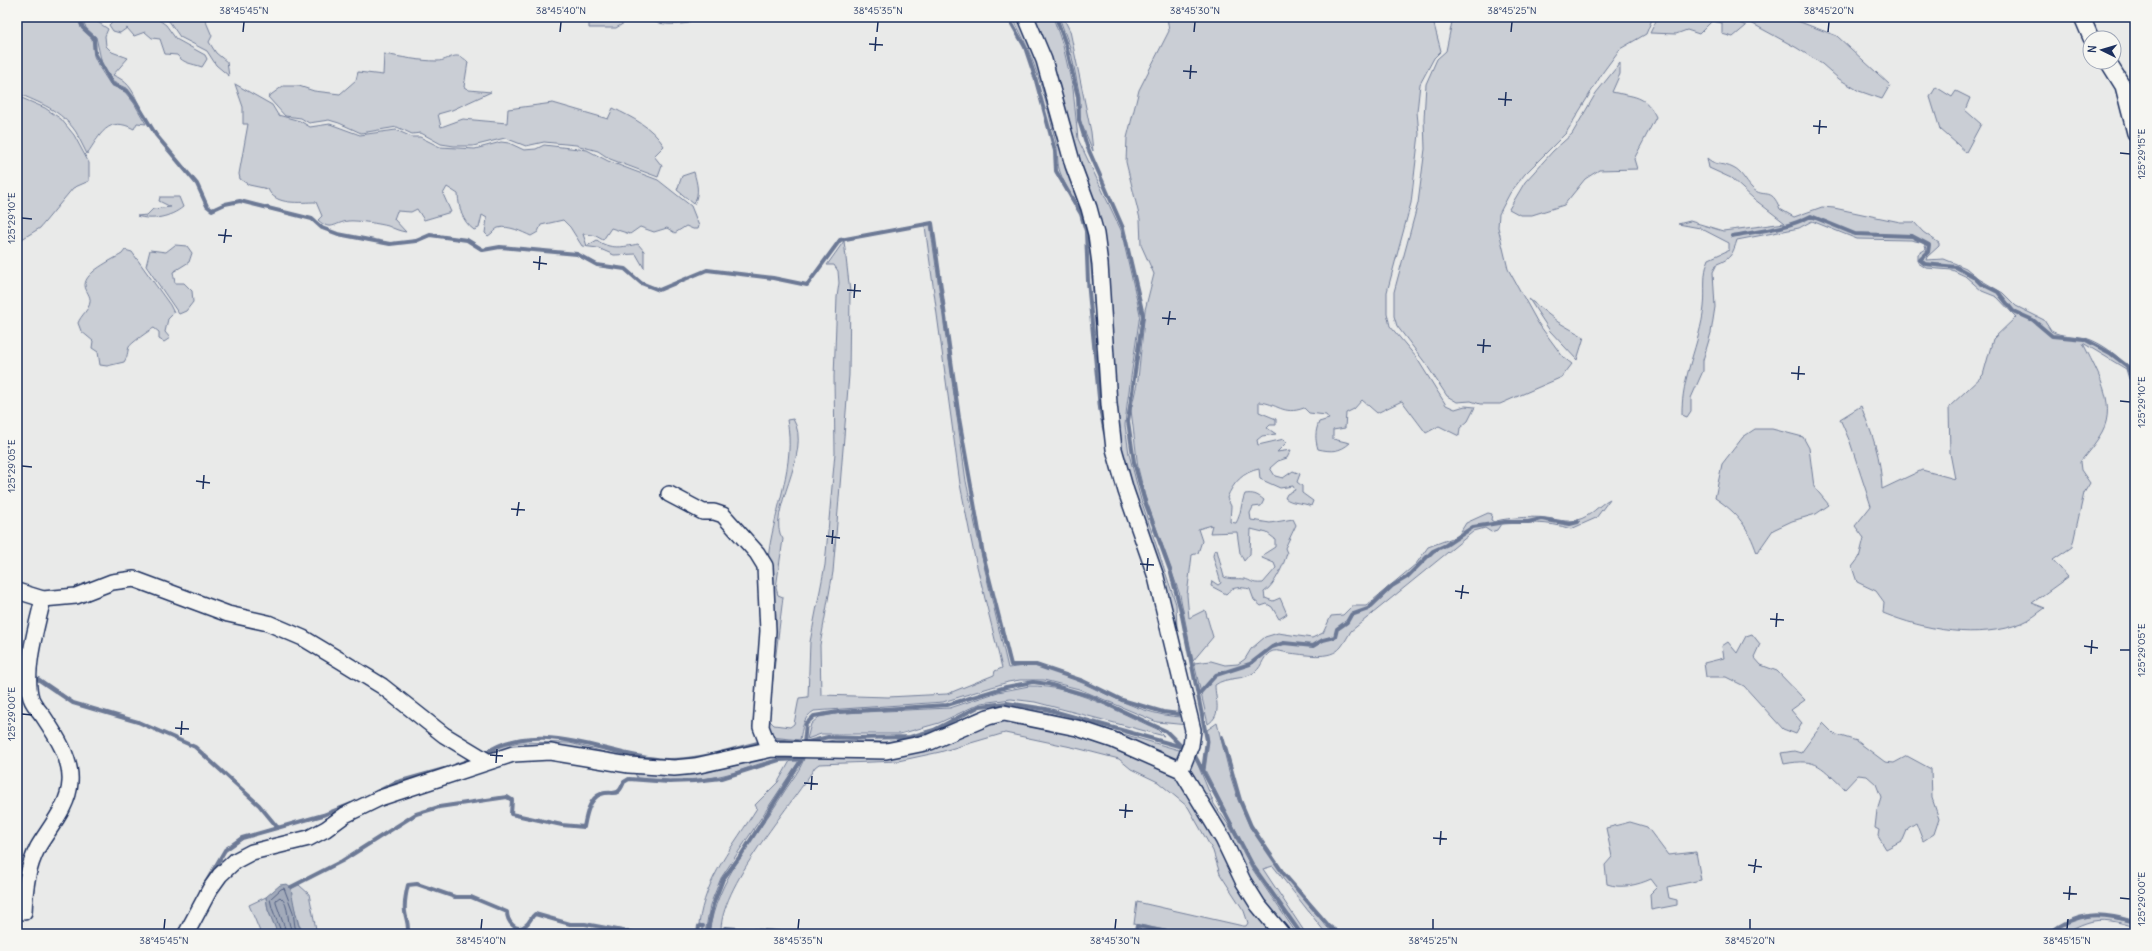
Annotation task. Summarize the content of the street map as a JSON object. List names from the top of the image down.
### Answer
{
  "north": "left",
  "coordinates": [
    "38°45'45\"N",
    "38°45'40\"N",
    "38°45'35\"N",
    "38°45'30\"N",
    "38°45'25\"N",
    "38°45'20\"N",
    "125°29'15\"E",
    "125°29'10\"E",
    "125°29'05\"E",
    "125°29'00\"E",
    "38°45'15\"N"
  ]
}
